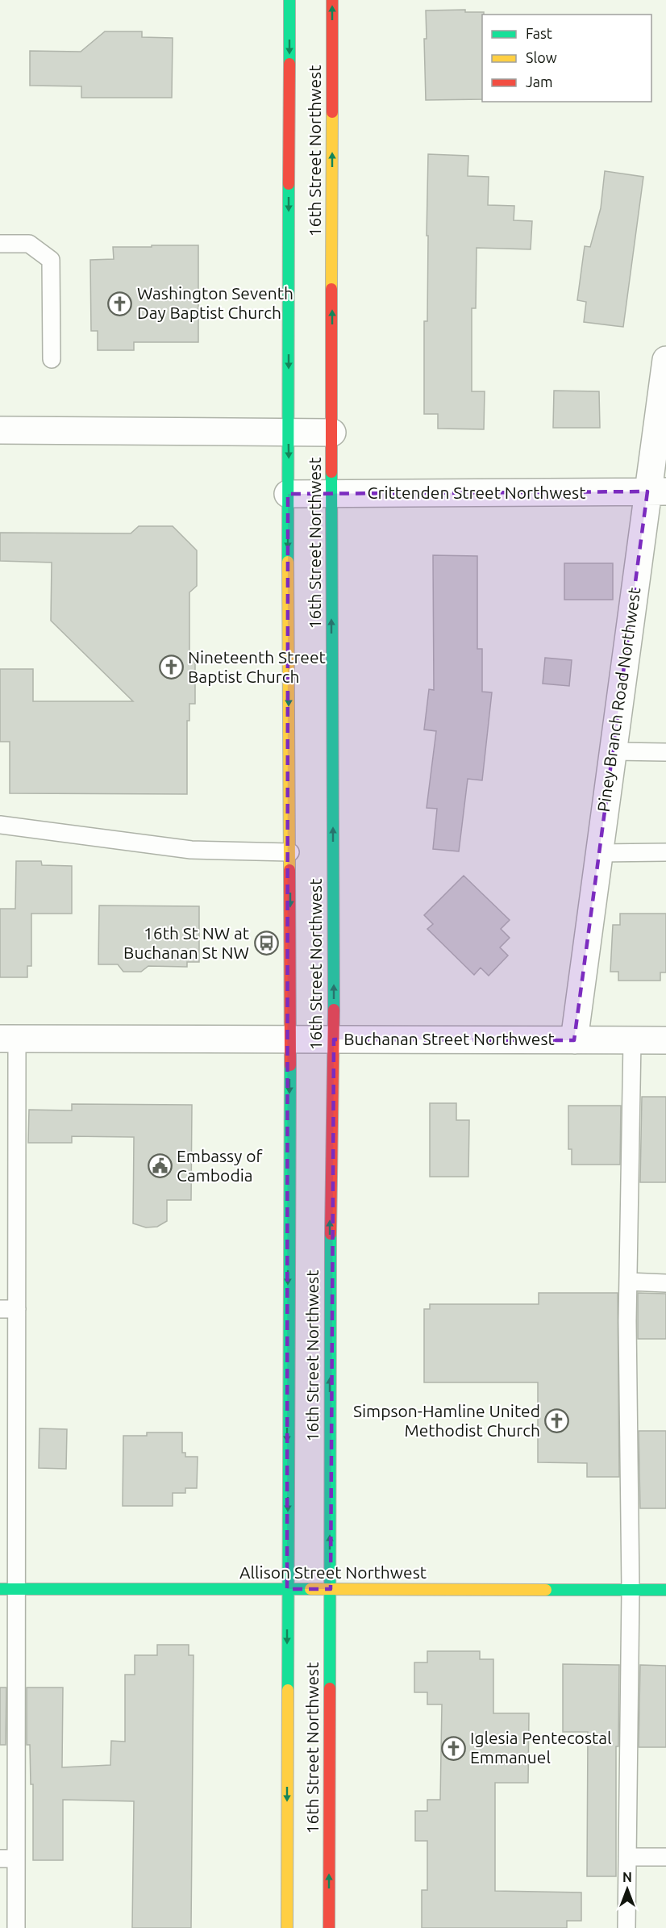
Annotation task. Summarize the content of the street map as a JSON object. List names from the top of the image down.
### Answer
{
  "streets": {
    "main road": ["16th Street Northwest", "Allison Street Northwest"],
    "street": ["Crittenden Street Northwest", "Piney Branch Road Northwest", "Buchanan Street Northwest"]
  },
  "crossings": [
    ["16th Street Northwest", "Crittenden Street Northwest"],
    ["16th Street Northwest", "Buchanan Street Northwest"],
    ["16th Street Northwest", "Allison Street Northwest"],
    ["Crittenden Street Northwest", "Piney Branch Road Northwest"],
    ["Piney Branch Road Northwest", "Buchanan Street Northwest"]
  ],
  "places": {
    "church": [
      "Washington Seventh Day Baptist Church",
      "Nineteenth Street Baptist Church",
      "Simpson-Hamline United Methodist Church",
      "Iglesia Pentecostal Emmanuel"
    ],
    "bus stop": ["16th St NW at Buchanan St NW"],
    "public building": ["Embassy of Cambodia"]
  },
  "legend": ["Fast", "Slow", "Jam"],
  "north": "top"
}
